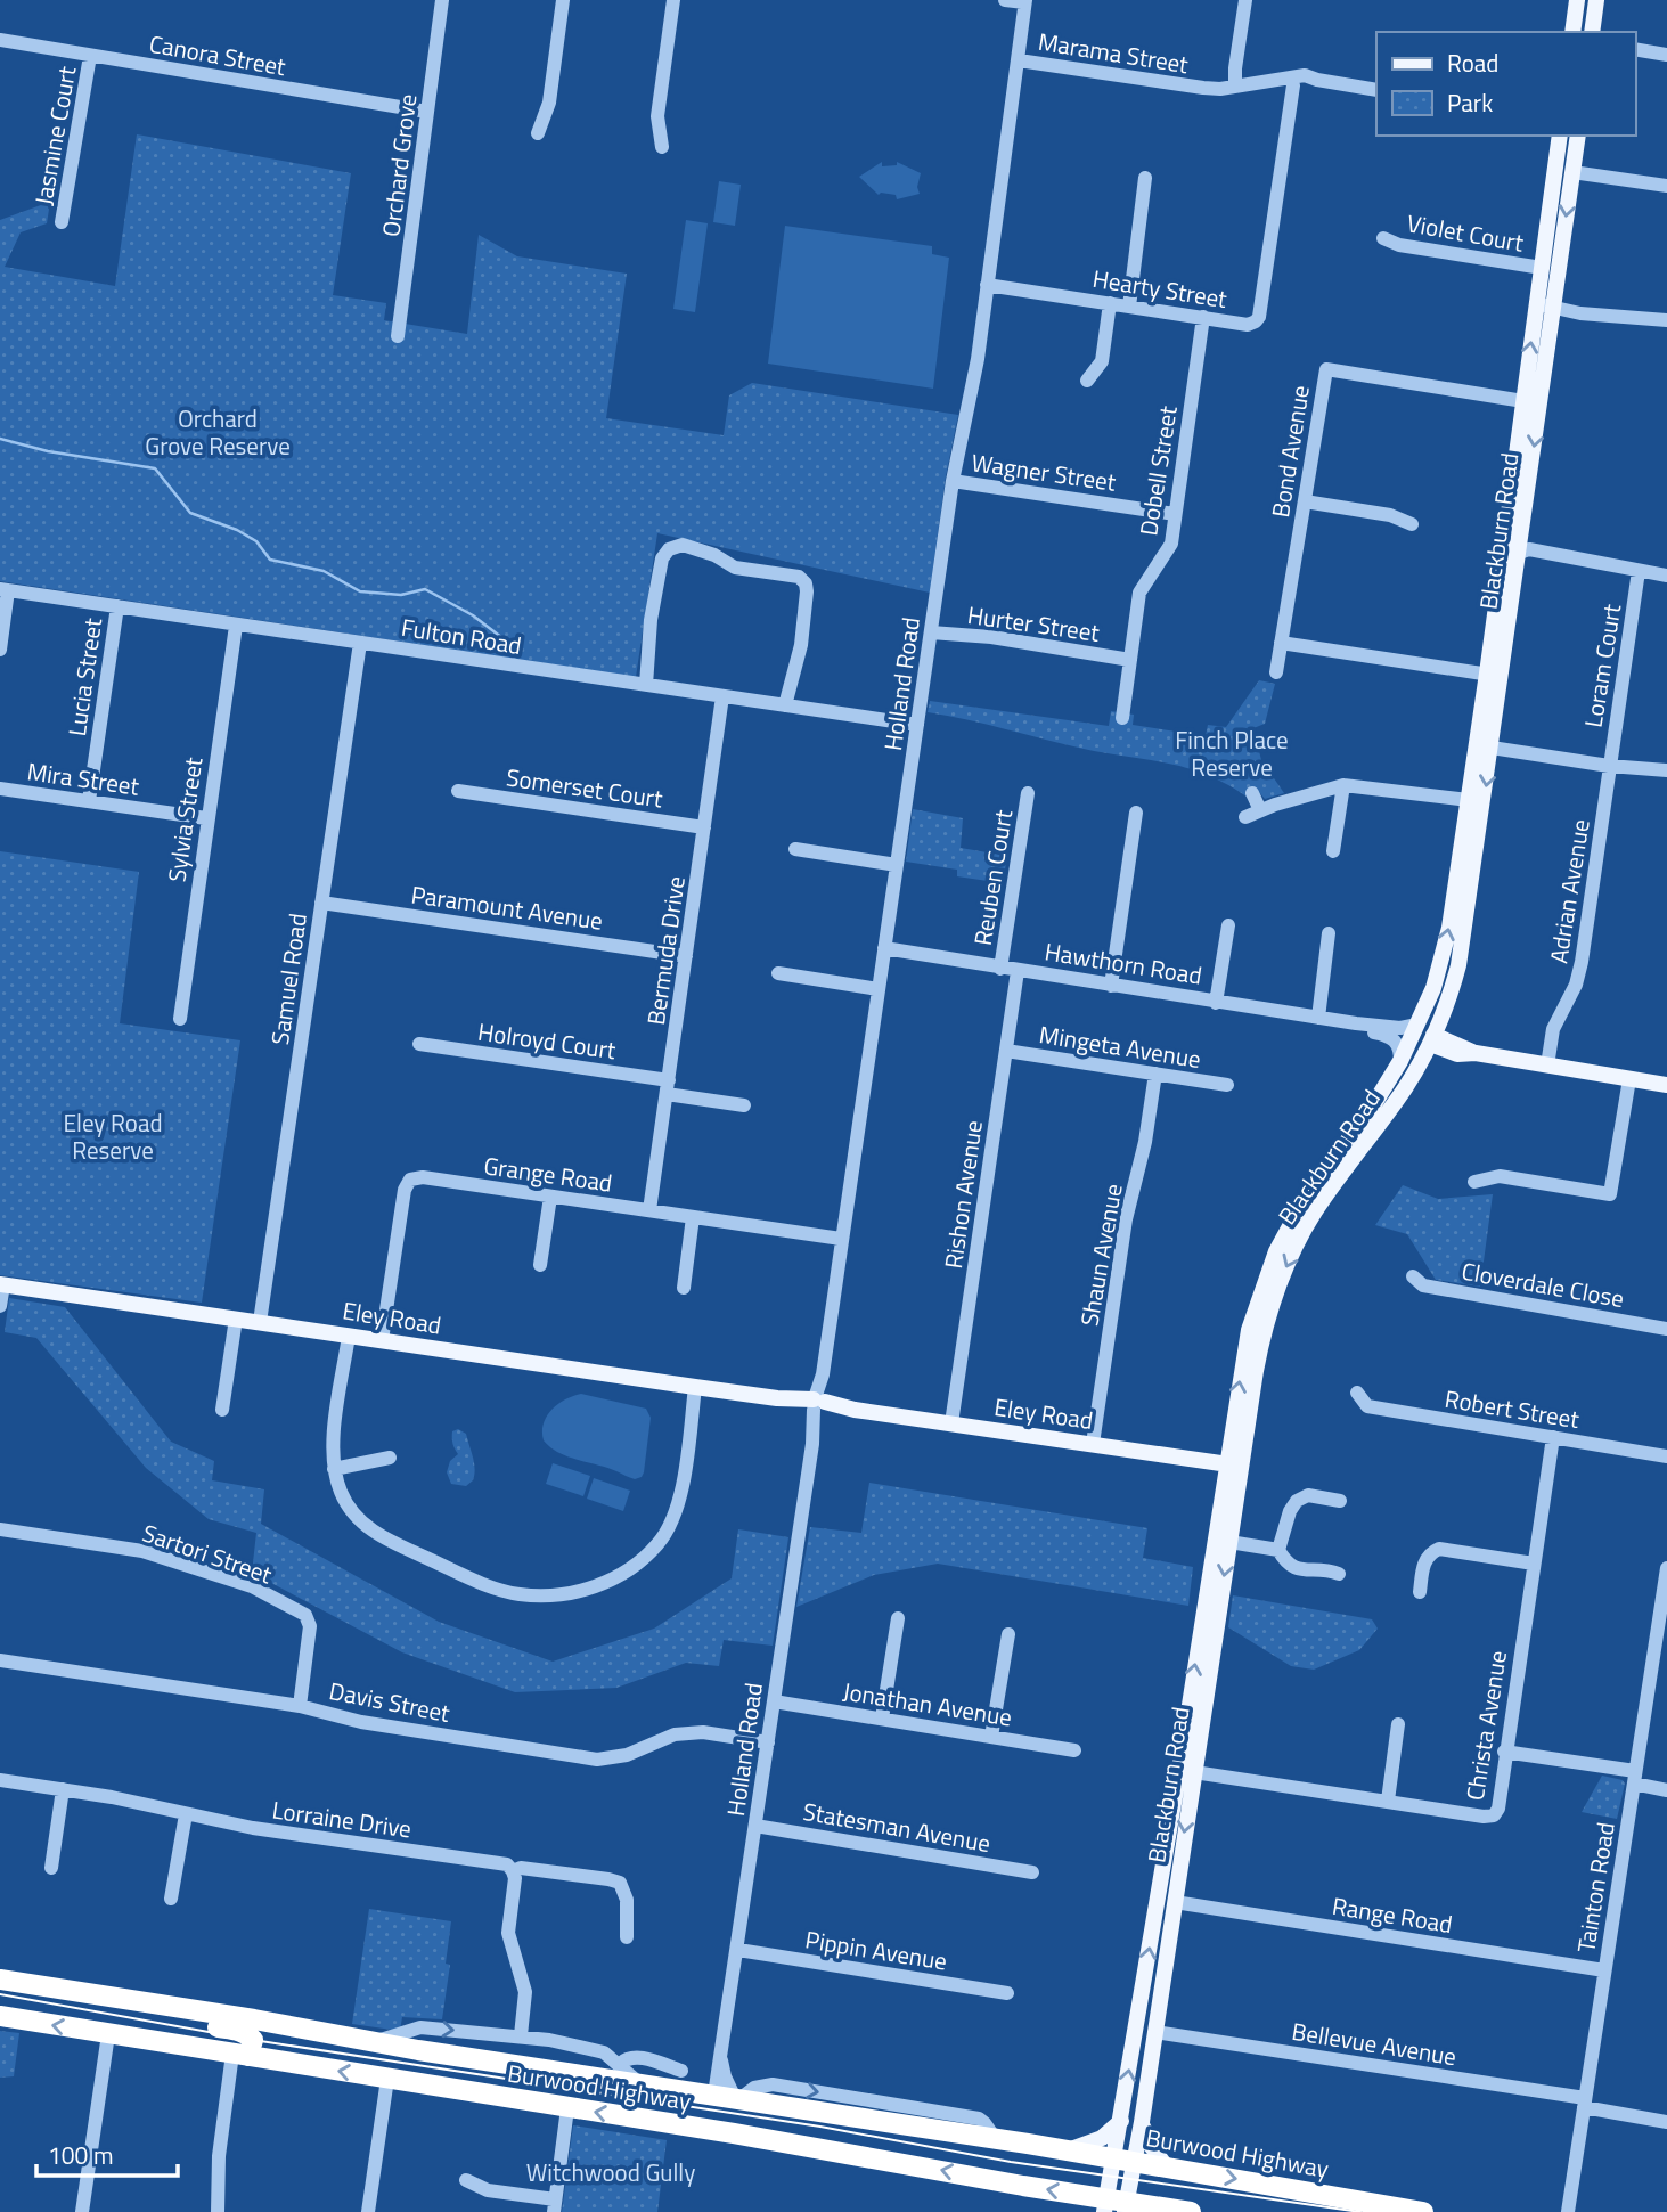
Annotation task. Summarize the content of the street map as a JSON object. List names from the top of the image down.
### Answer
{
  "streets": {
    "highway": ["Burwood Highway"],
    "main road": ["Blackburn Road", "Hawthorn Road", "Eley Road"],
    "street": [
      "Marama Street",
      "Canora Street",
      "Jasmine Court",
      "Orchard Grove",
      "Violet Court",
      "Hearty Street",
      "Bond Avenue",
      "Dobell Street",
      "Wagner Street",
      "Hurter Street",
      "Fulton Road",
      "Loram Court",
      "Lucia Street",
      "Holland Road",
      "Mira Street",
      "Somerset Court",
      "Sylvia Street",
      "Reuben Court",
      "Adrian Avenue",
      "Paramount Avenue",
      "Bermuda Drive",
      "Samuel Road",
      "Holroyd Court",
      "Mingeta Avenue",
      "Grange Road",
      "Rishon Avenue",
      "Shaun Avenue",
      "Cloverdale Close",
      "Robert Street",
      "Sartori Street",
      "Davis Street",
      "Jonathan Avenue",
      "Christa Avenue",
      "Lorraine Drive",
      "Statesman Avenue",
      "Tainton Road",
      "Range Road",
      "Pippin Avenue",
      "Bellevue Avenue"
    ]
  },
  "crossings": [
    ["Marama Street", "Hearty Street"],
    ["Marama Street", "Holland Road"],
    ["Canora Street", "Jasmine Court"],
    ["Canora Street", "Orchard Grove"],
    ["Violet Court", "Blackburn Road"],
    ["Hearty Street", "Dobell Street"],
    ["Hearty Street", "Holland Road"],
    ["Bond Avenue", "Blackburn Road"],
    ["Dobell Street", "Wagner Street"],
    ["Dobell Street", "Hurter Street"],
    ["Wagner Street", "Holland Road"],
    ["Blackburn Road", "Hawthorn Road"],
    ["Blackburn Road", "Eley Road"],
    ["Blackburn Road", "Christa Avenue"],
    ["Blackburn Road", "Range Road"],
    ["Blackburn Road", "Bellevue Avenue"],
    ["Blackburn Road", "Burwood Highway"],
    ["Hurter Street", "Holland Road"],
    ["Fulton Road", "Lucia Street"],
    ["Fulton Road", "Holland Road"],
    ["Fulton Road", "Sylvia Street"],
    ["Fulton Road", "Bermuda Drive"],
    ["Fulton Road", "Samuel Road"],
    ["Loram Court", "Adrian Avenue"],
    ["Lucia Street", "Mira Street"],
    ["Holland Road", "Hawthorn Road"],
    ["Holland Road", "Grange Road"],
    ["Holland Road", "Eley Road"],
    ["Holland Road", "Davis Street"],
    ["Holland Road", "Jonathan Avenue"],
    ["Holland Road", "Statesman Avenue"],
    ["Holland Road", "Pippin Avenue"],
    ["Holland Road", "Burwood Highway"],
    ["Mira Street", "Sylvia Street"],
    ["Somerset Court", "Bermuda Drive"],
    ["Reuben Court", "Hawthorn Road"],
    ["Adrian Avenue", "Hawthorn Road"],
    ["Paramount Avenue", "Bermuda Drive"],
    ["Paramount Avenue", "Samuel Road"],
    ["Bermuda Drive", "Holroyd Court"],
    ["Bermuda Drive", "Grange Road"],
    ["Hawthorn Road", "Rishon Avenue"],
    ["Samuel Road", "Eley Road"],
    ["Mingeta Avenue", "Rishon Avenue"],
    ["Mingeta Avenue", "Shaun Avenue"],
    ["Grange Road", "Eley Road"],
    ["Rishon Avenue", "Eley Road"],
    ["Shaun Avenue", "Eley Road"],
    ["Robert Street", "Christa Avenue"],
    ["Sartori Street", "Davis Street"],
    ["Tainton Road", "Range Road"],
    ["Tainton Road", "Bellevue Avenue"]
  ],
  "parks": [
    "Orchard Grove Reserve",
    "Finch Place Reserve",
    "Eley Road Reserve",
    "Witchwood Gully"
  ],
  "legend": ["Road", "Park"],
  "scale_bar": "100 m"
}
